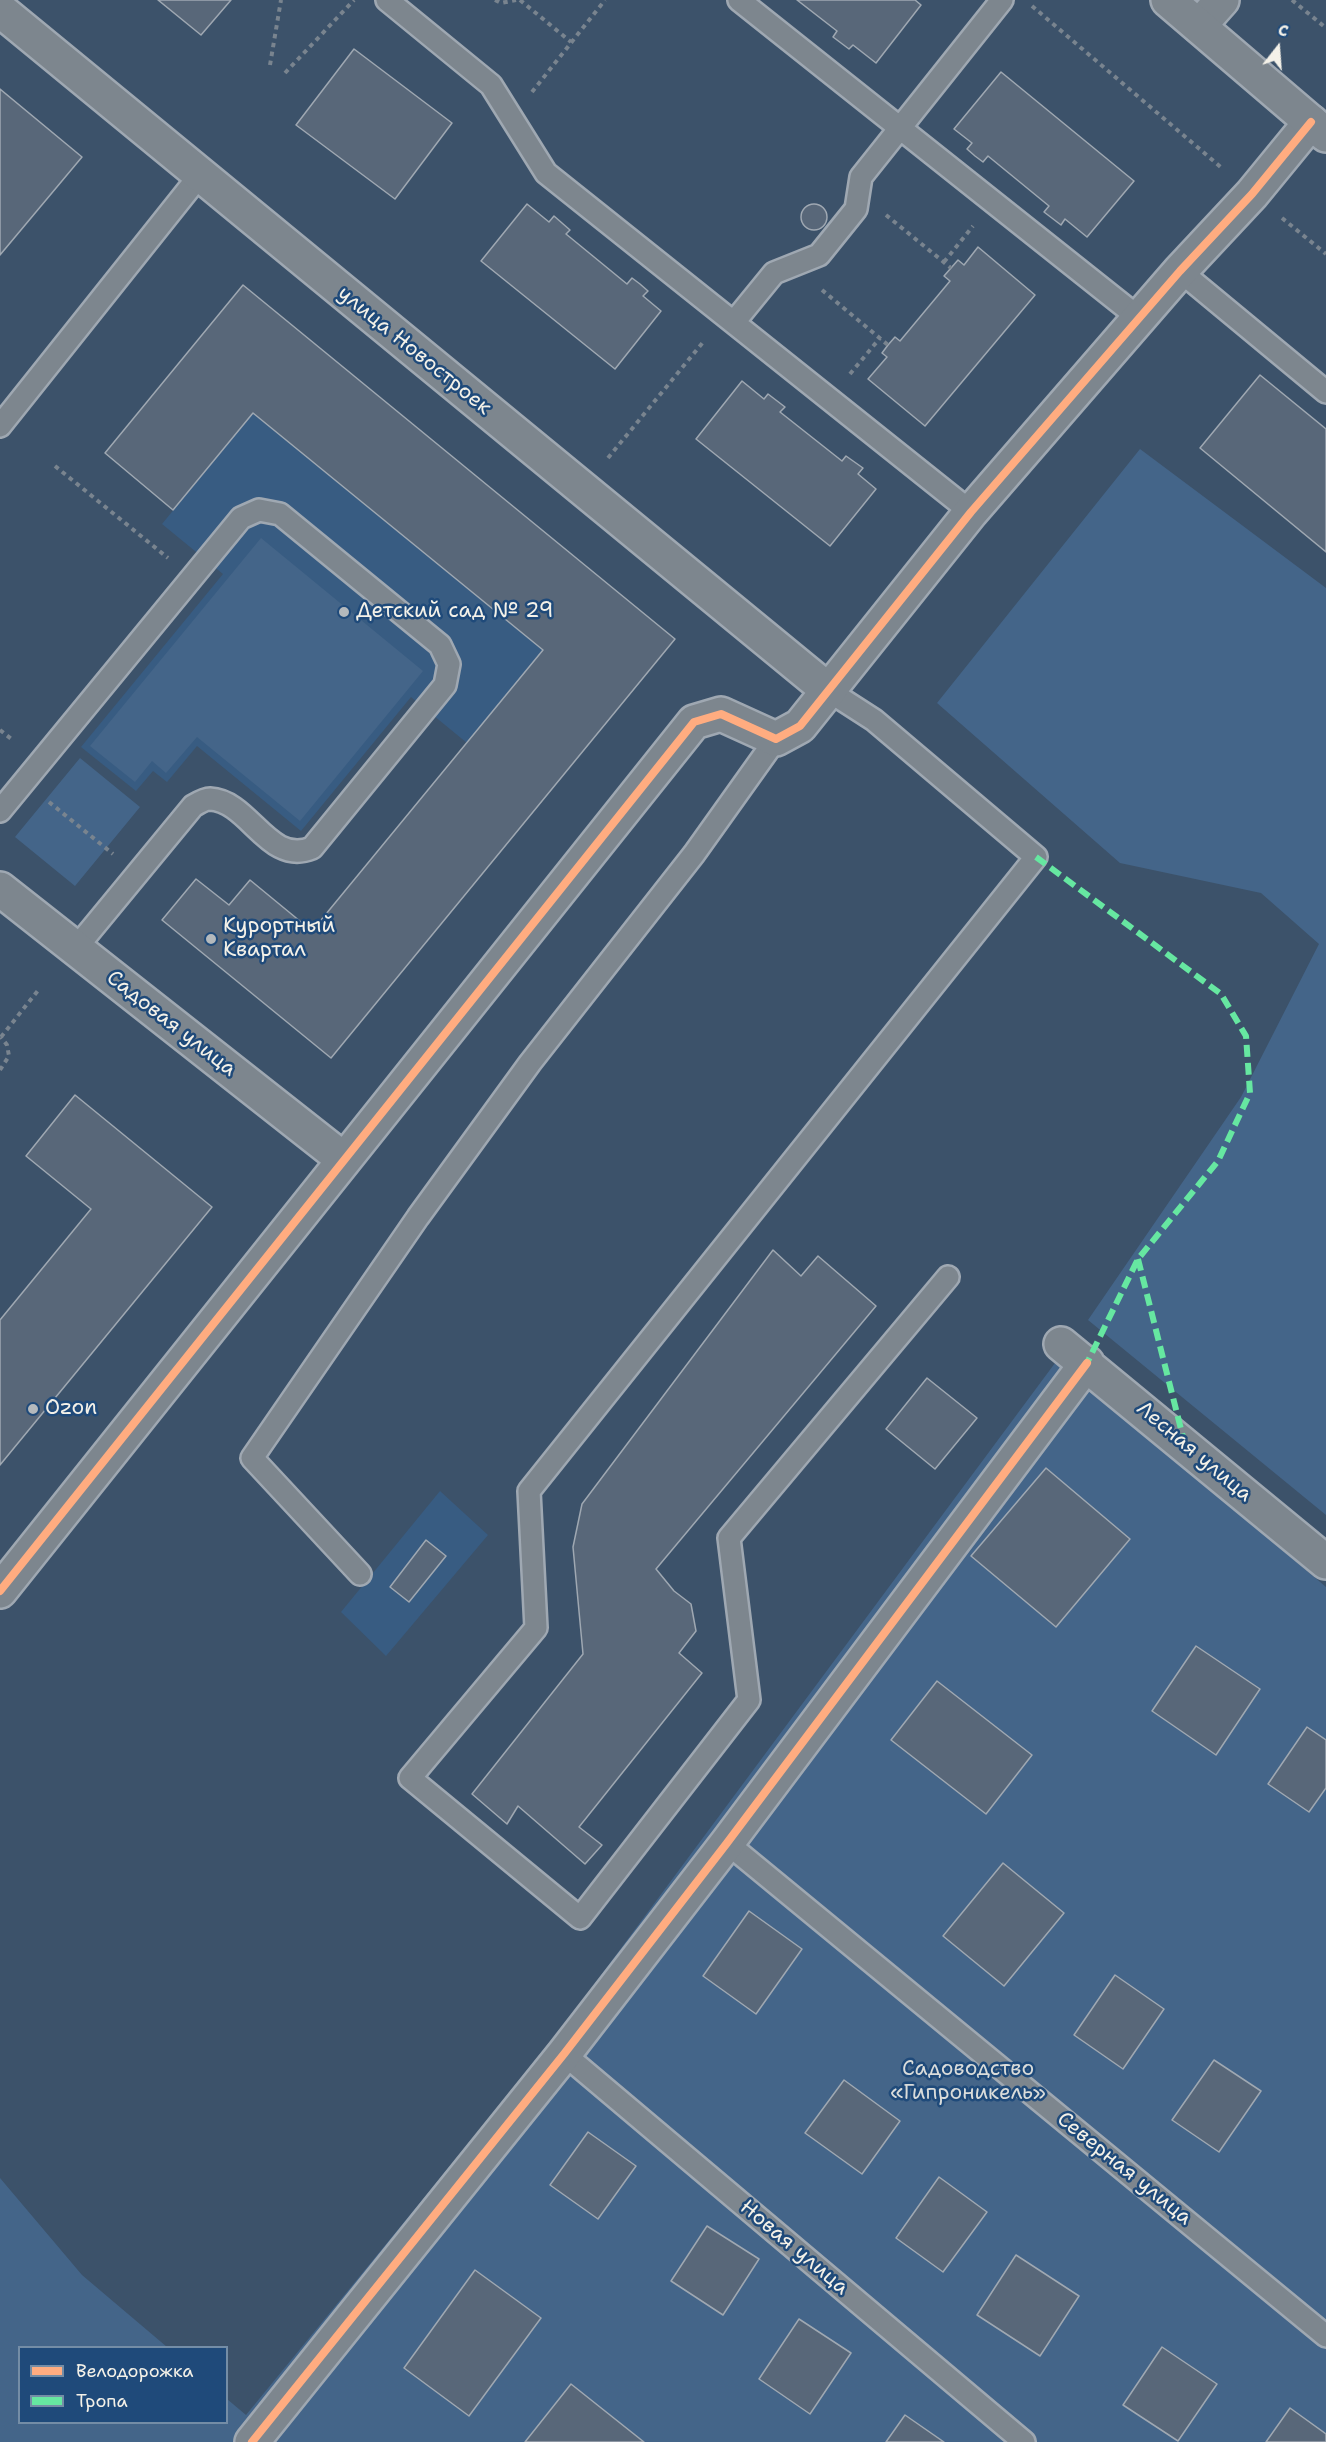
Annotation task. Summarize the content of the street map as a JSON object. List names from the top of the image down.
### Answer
{
  "streets": {
    "street": ["улица Новостроек", "Садовая улица", "Лесная улица"],
    "lane": ["Северная улица", "Новая улица"]
  },
  "parks": ["Садоводство «Гипроникель»"],
  "places": ["Детский сад № 29", "Курортный Квартал", "Ozon"],
  "legend": ["Велодорожка", "Тропа"],
  "north": "top"
}
